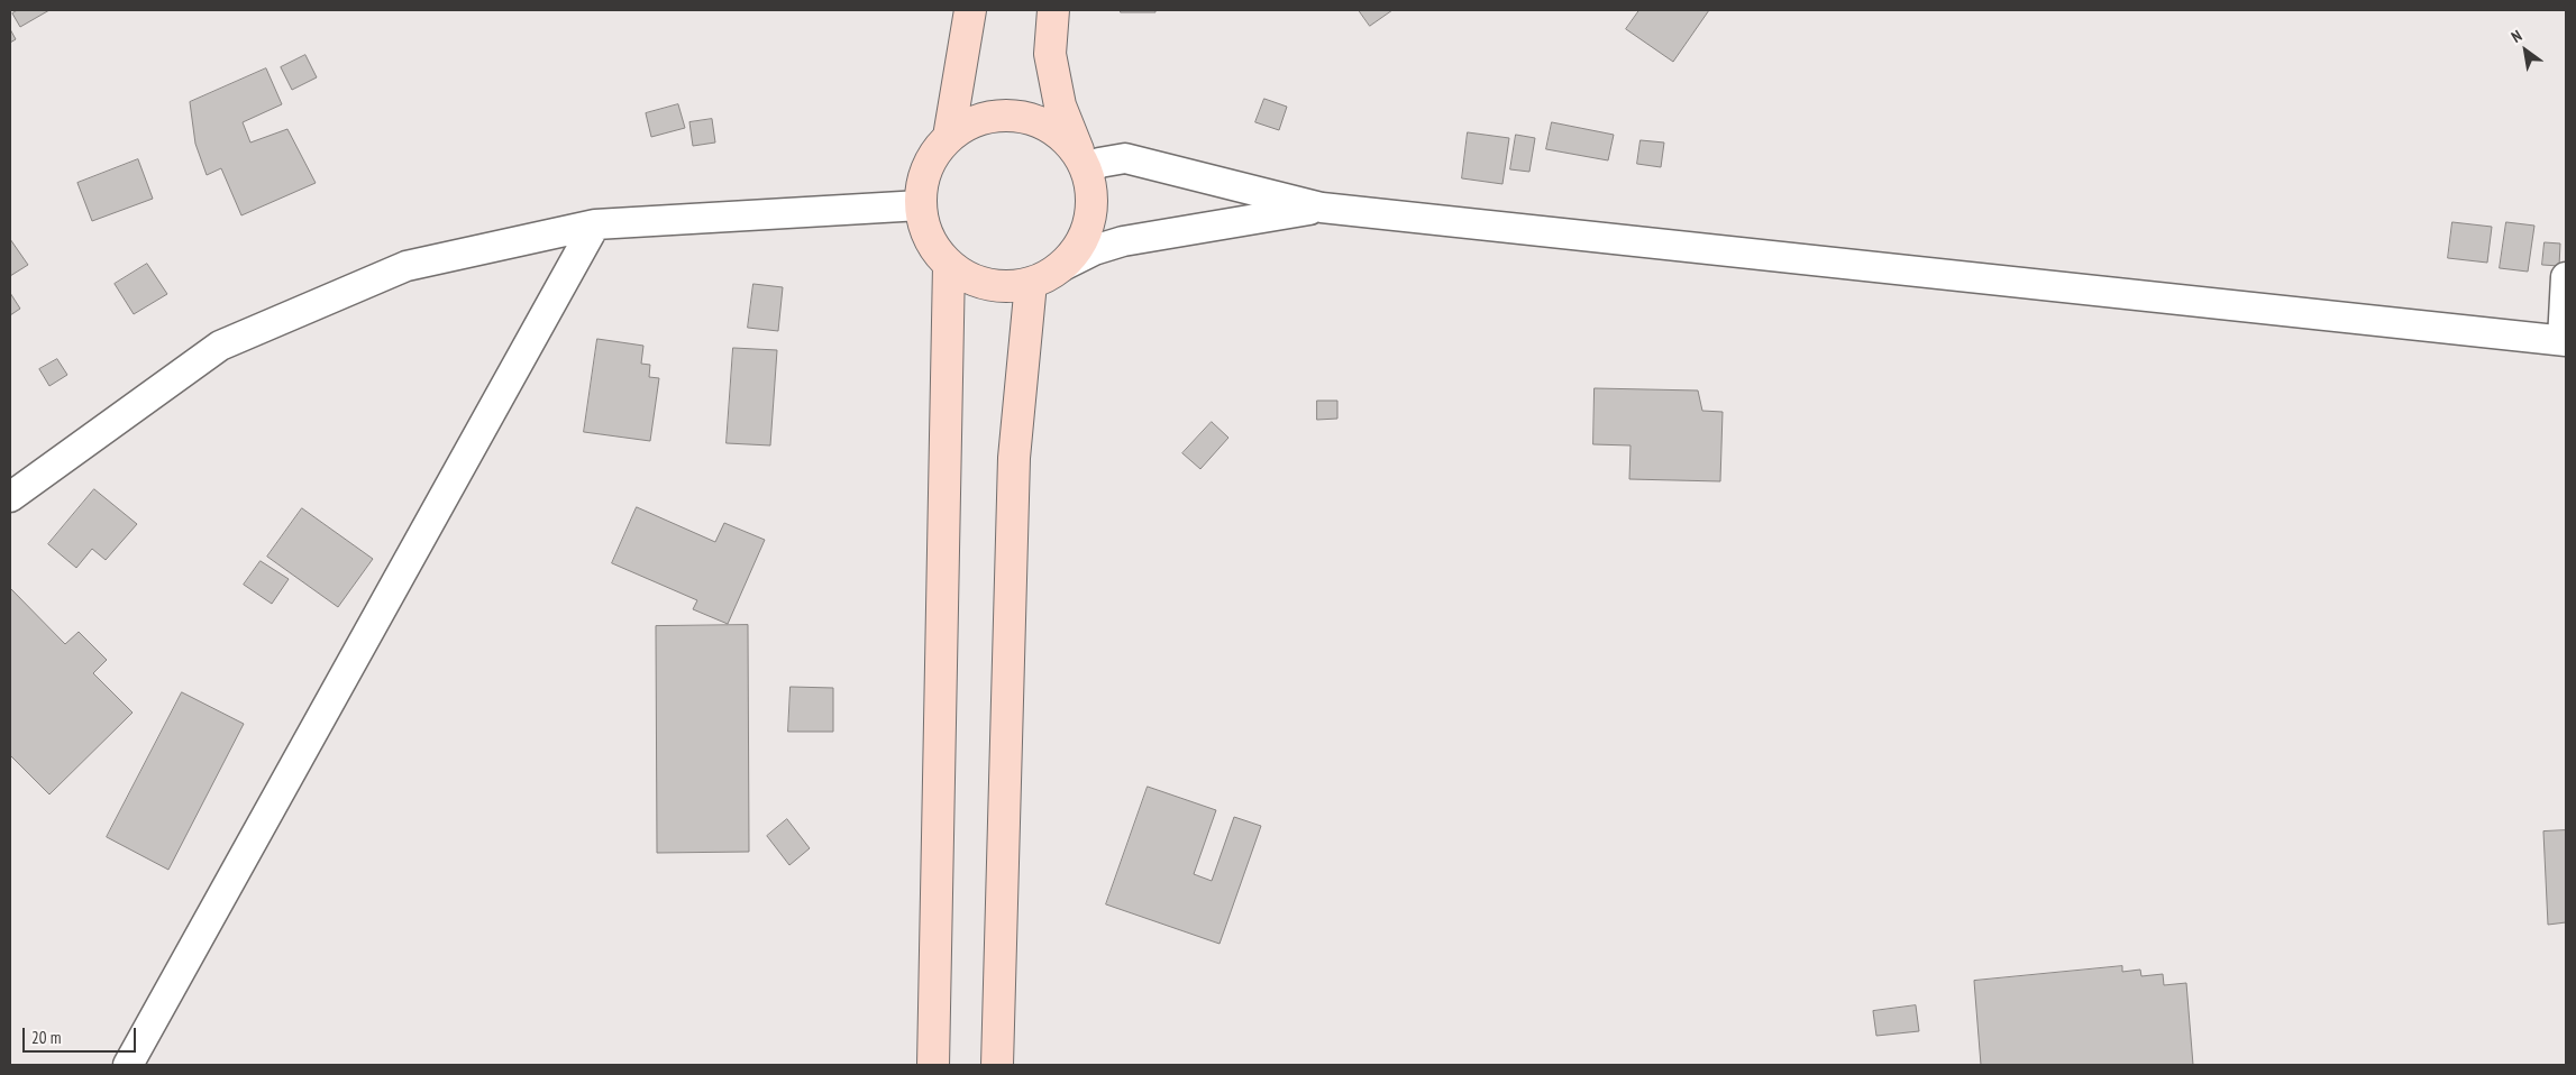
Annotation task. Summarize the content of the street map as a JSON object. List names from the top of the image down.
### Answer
{
  "scale_bar": "20 m",
  "north": "top left"
}
